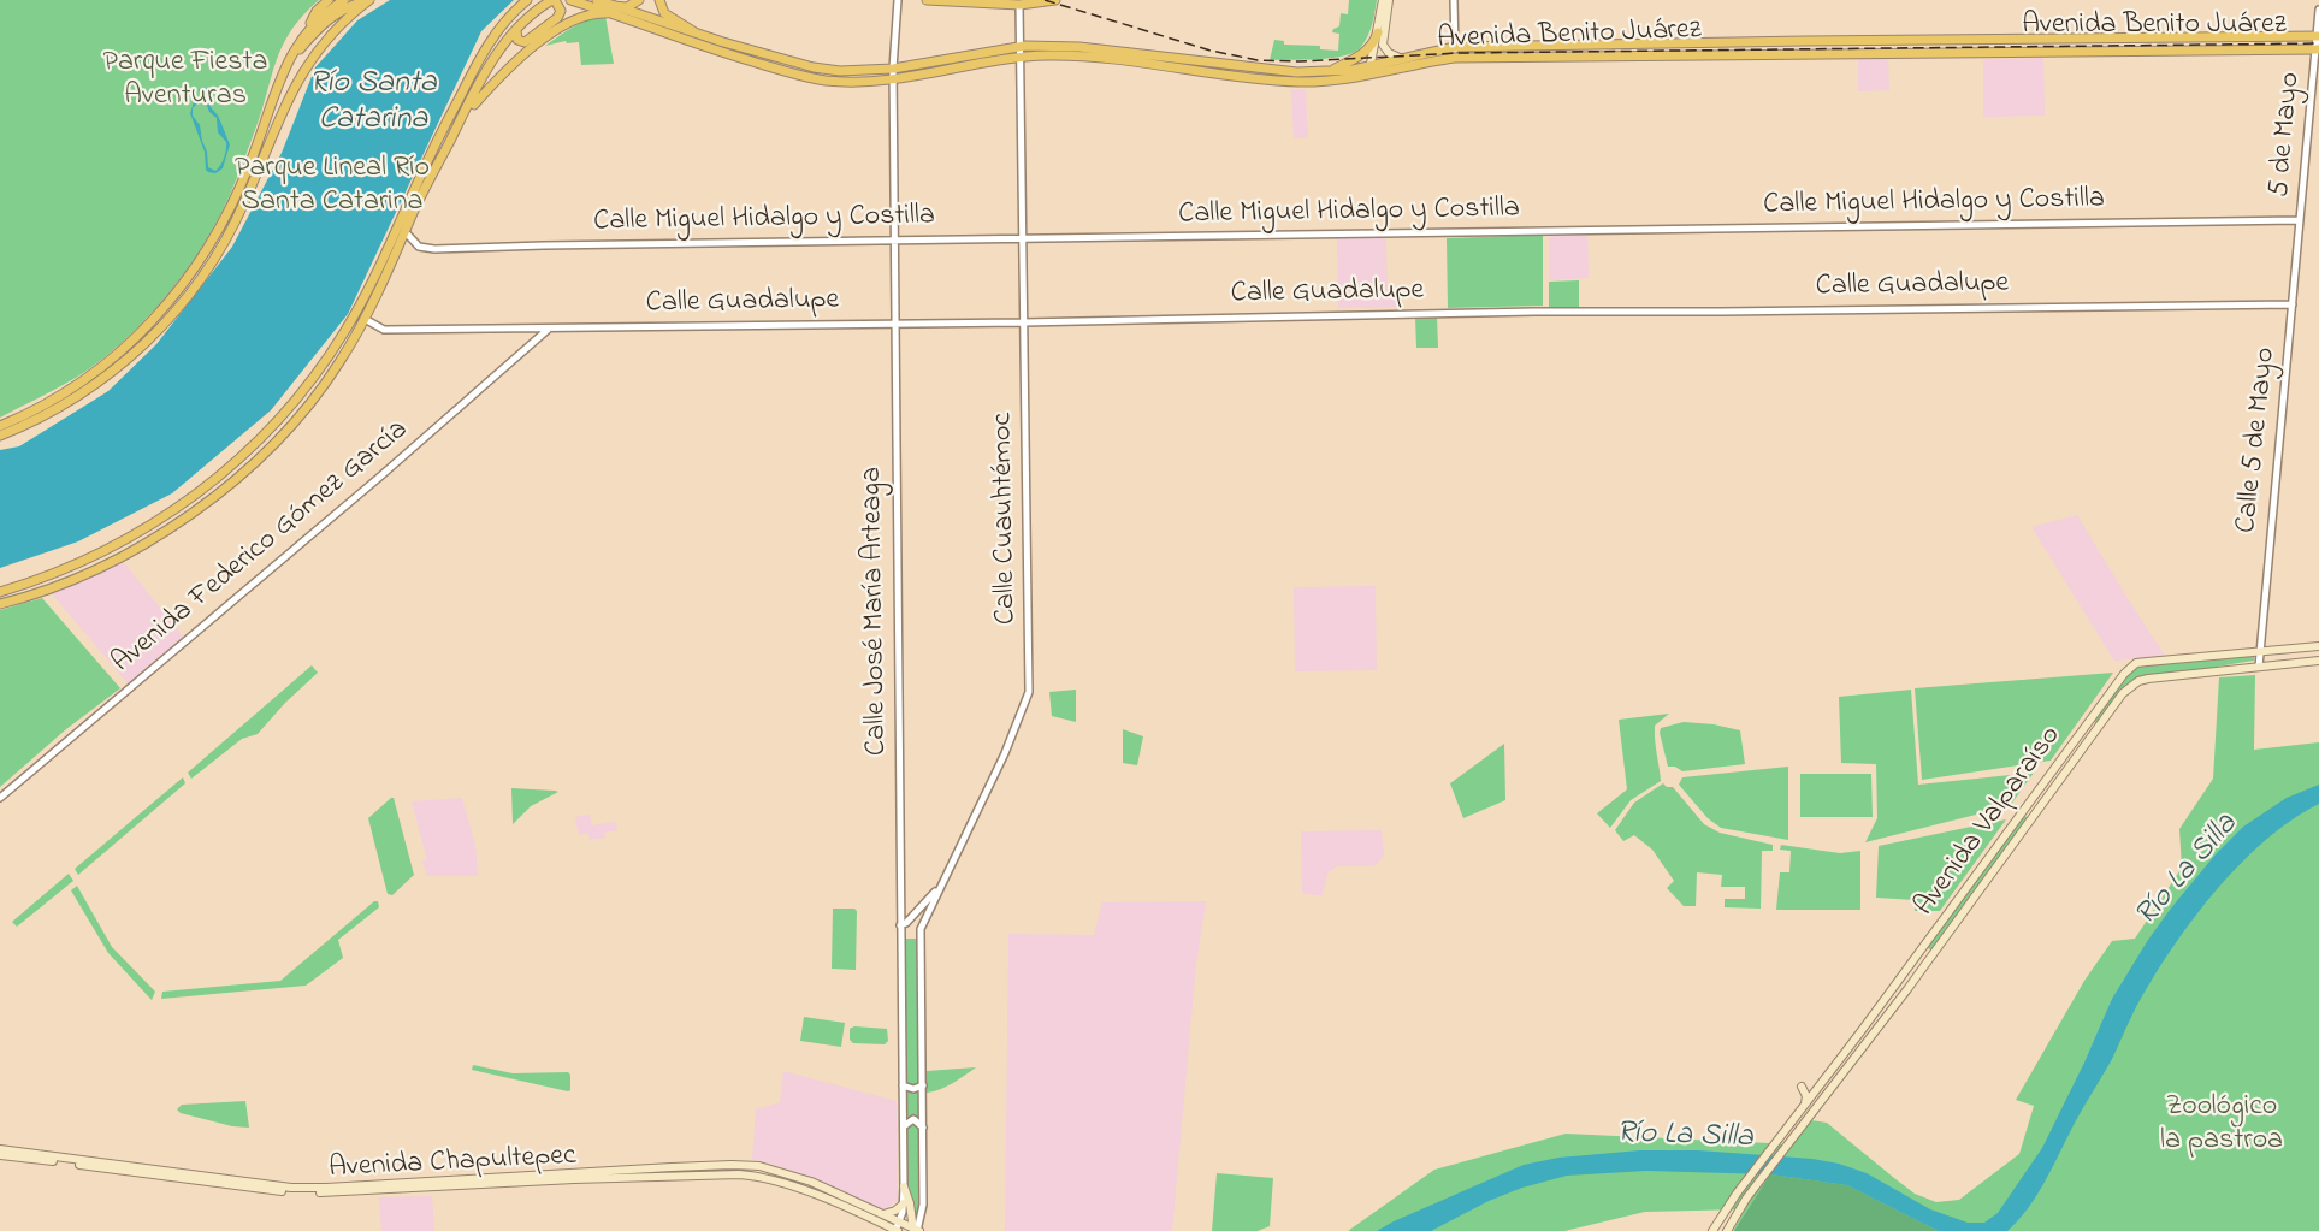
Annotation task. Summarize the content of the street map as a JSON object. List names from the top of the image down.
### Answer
{
  "streets": {
    "main road": ["Avenida Benito Juárez", "Avenida Valparaíso", "Avenida Chapultepec"],
    "street": [
      "5 de Mayo",
      "Calle Miguel Hidalgo y Costilla",
      "Calle Guadalupe",
      "Calle 5 de Mayo",
      "Calle Cuauhtémoc",
      "Avenida Federico Gómez García",
      "Calle José María Arteaga"
    ]
  },
  "crossings": [
    ["Avenida Benito Juárez", "5 de Mayo"],
    ["Avenida Benito Juárez", "Calle Cuauhtémoc"],
    ["Avenida Benito Juárez", "Calle José María Arteaga"],
    ["5 de Mayo", "Calle Miguel Hidalgo y Costilla"],
    ["5 de Mayo", "Calle 5 de Mayo"],
    ["Calle Miguel Hidalgo y Costilla", "Calle 5 de Mayo"],
    ["Calle Miguel Hidalgo y Costilla", "Calle Cuauhtémoc"],
    ["Calle Miguel Hidalgo y Costilla", "Calle José María Arteaga"],
    ["Calle Guadalupe", "Calle 5 de Mayo"],
    ["Calle Guadalupe", "Calle Cuauhtémoc"],
    ["Calle Guadalupe", "Avenida Federico Gómez García"],
    ["Calle Guadalupe", "Calle José María Arteaga"],
    ["Calle 5 de Mayo", "Avenida Valparaíso"],
    ["Calle José María Arteaga", "Avenida Chapultepec"]
  ],
  "water": ["Río Santa Catarina", "Río La Silla"],
  "parks": ["Parque Fiesta Aventuras", "Parque Lineal Río Santa Catarina", "Zoológico la pastroa"]
}
